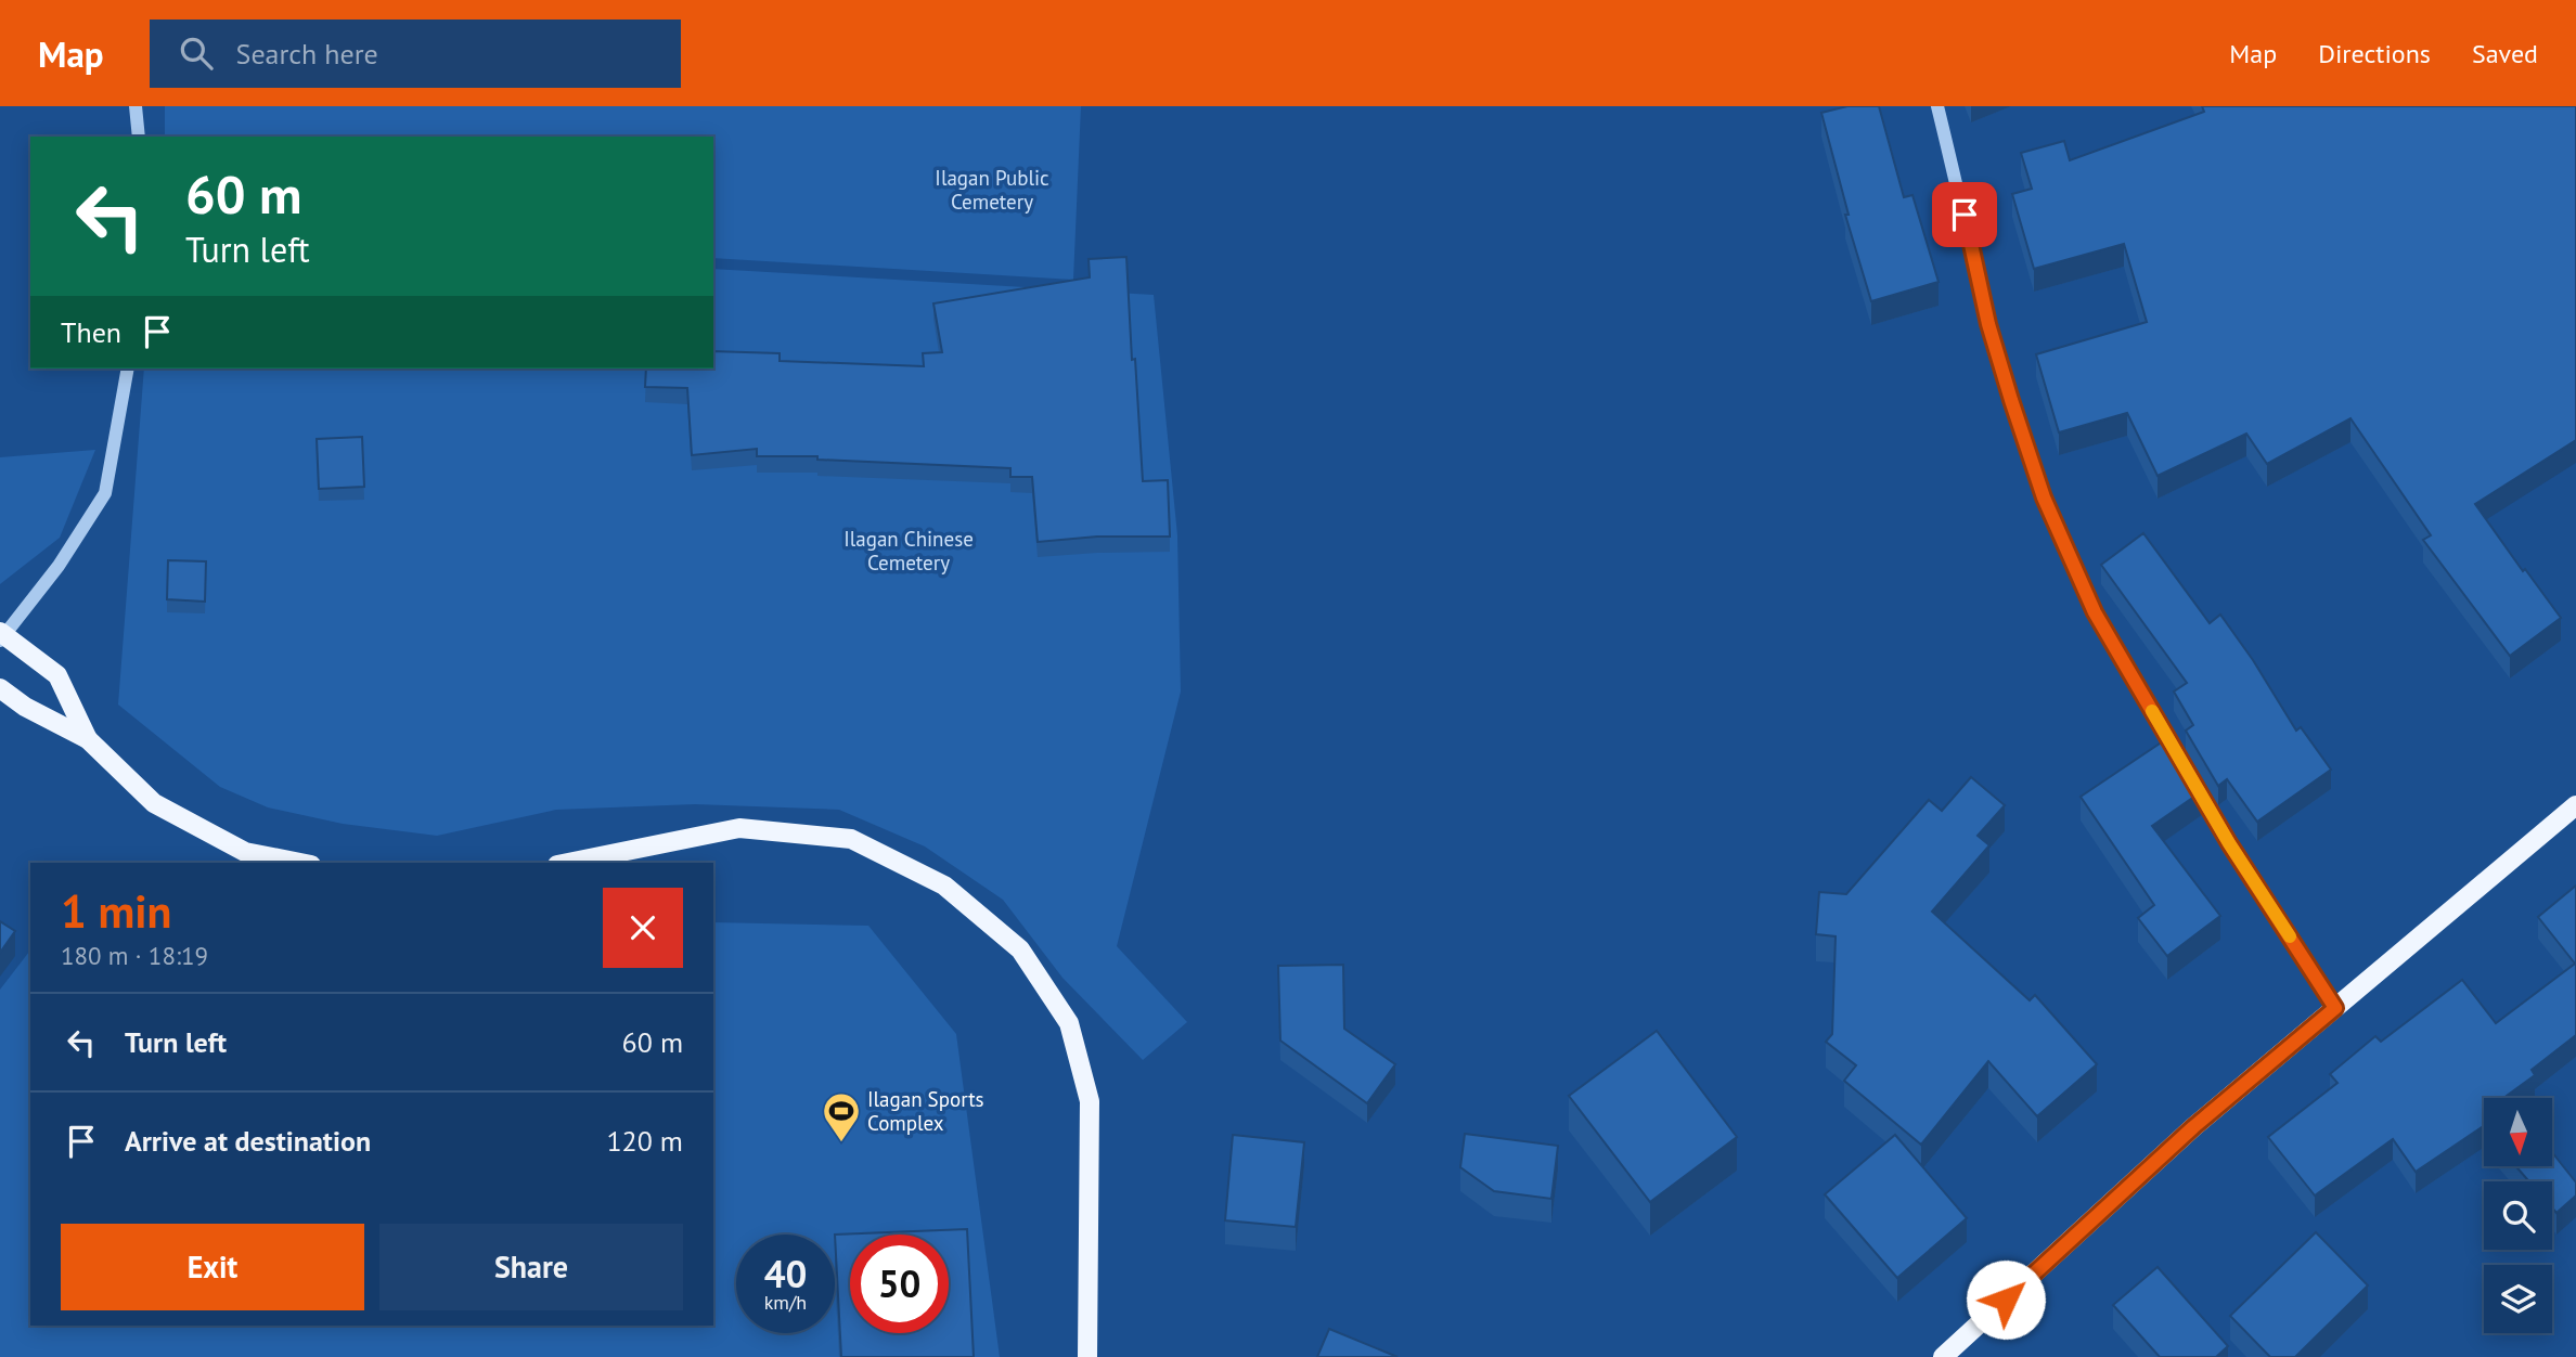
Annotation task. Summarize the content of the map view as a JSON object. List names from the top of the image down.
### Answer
{
  "parks": ["Ilagan Public Cemetery", "Ilagan Chinese Cemetery"],
  "places": {
    "sports": ["Ilagan Sports Complex"]
  },
  "north": "bottom",
  "page": {
    "header": "Map",
    "search": "Search here",
    "nav": ["Map", "Directions", "Saved"],
    "turn": ["60 m", "Turn left"],
    "then": "Then",
    "heading": ["1 min", "180 m · 18:19"],
    "list": [
      {
        "name": "Turn left",
        "value": "60 m"
      },
      {
        "name": "Arrive at destination",
        "value": "120 m"
      }
    ],
    "buttons": ["Exit", "Share"],
    "speed": "40 km/h",
    "limit": "50"
  }
}
